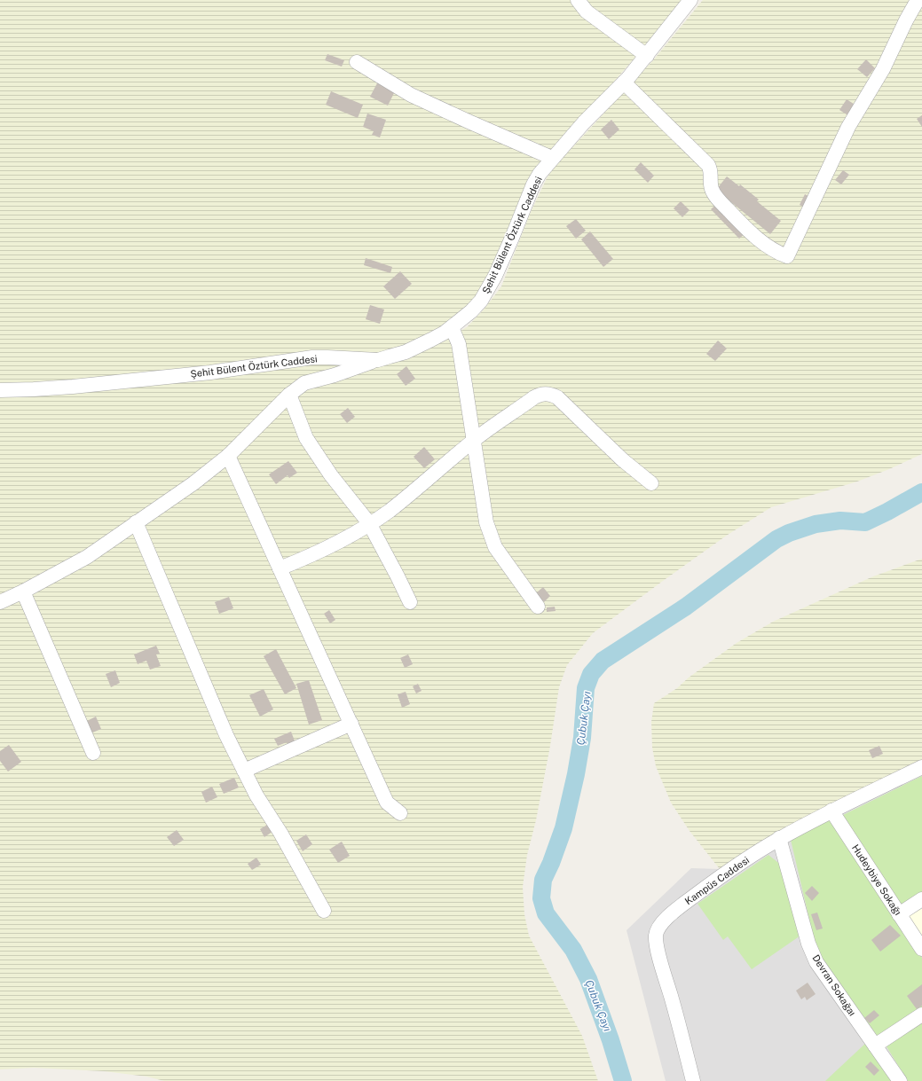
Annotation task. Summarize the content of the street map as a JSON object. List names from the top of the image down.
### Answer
{
  "streets": {
    "street": [
      "Şehit Bülent Öztürk Caddesi",
      "Hudeybiye Sokağı",
      "Kampüs Caddesi",
      "Devran Sokağaı"
    ]
  },
  "crossings": [
    ["Hudeybiye Sokağı", "Kampüs Caddesi"],
    ["Kampüs Caddesi", "Devran Sokağaı"]
  ],
  "water": ["Çubuk Çayı"]
}
